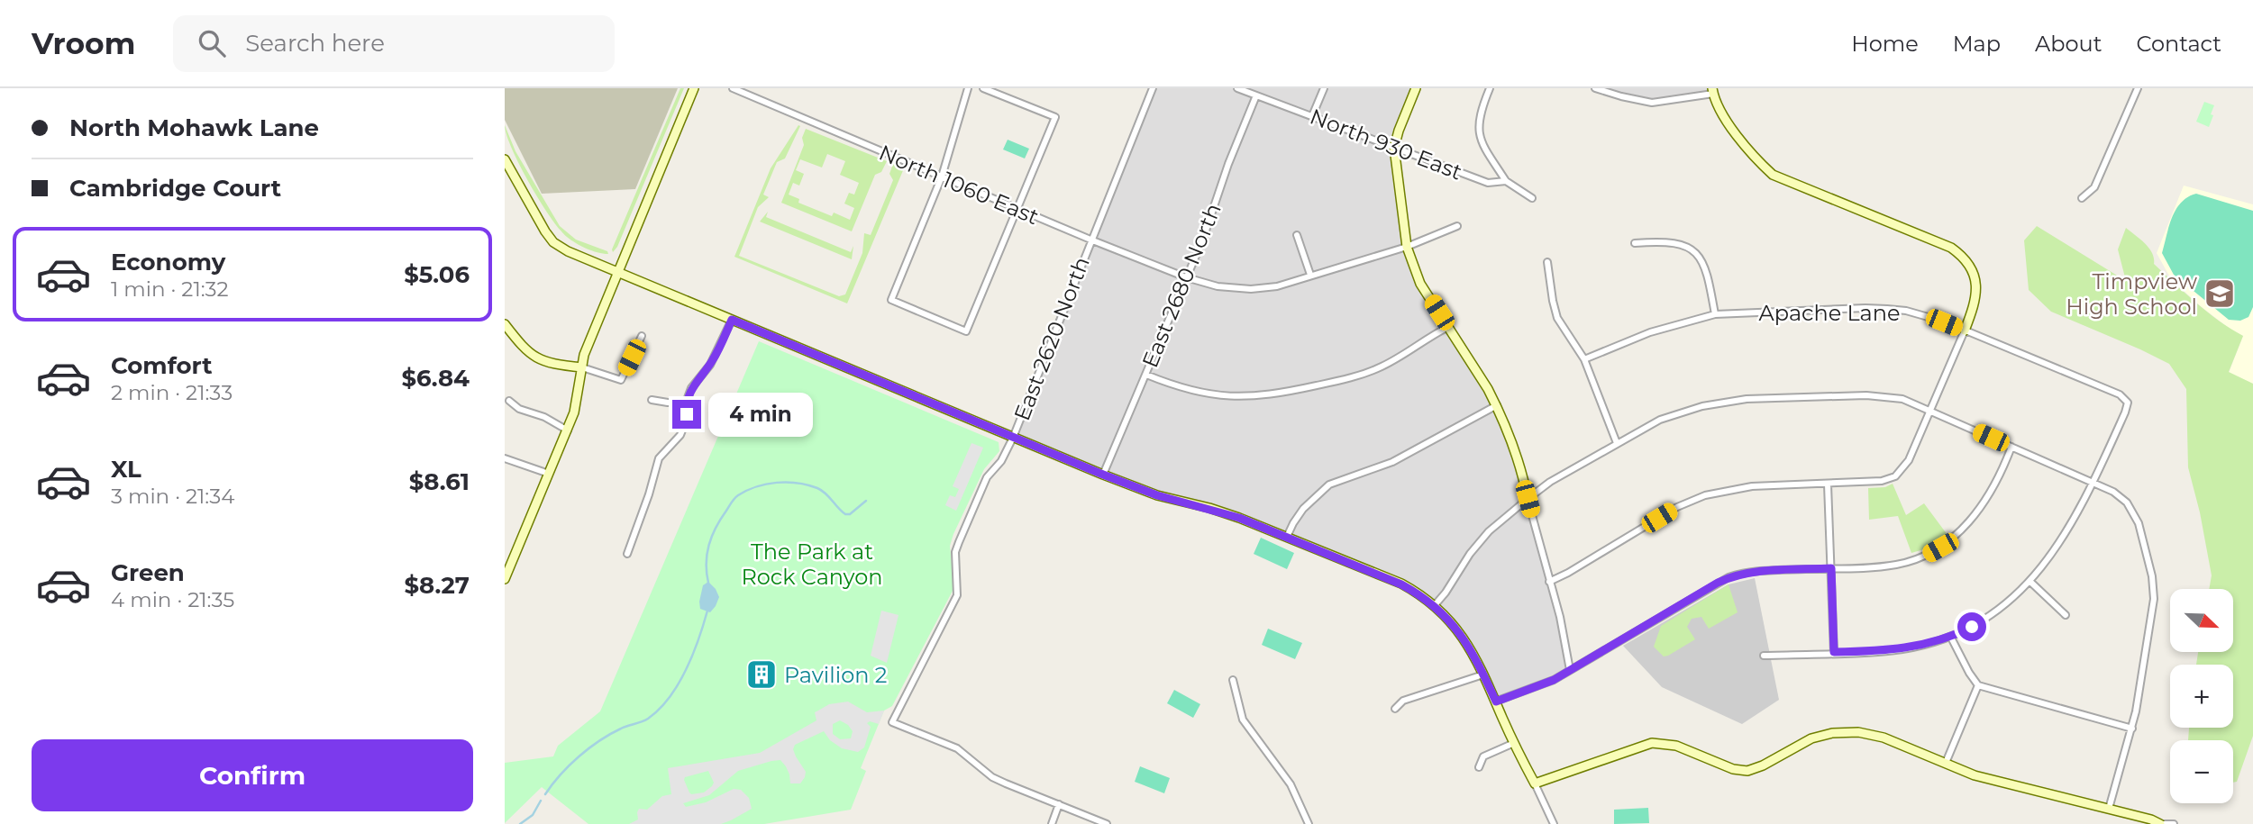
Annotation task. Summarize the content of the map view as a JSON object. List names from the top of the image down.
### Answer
{
  "streets": {
    "street": [
      "North 930 East",
      "North 1060 East",
      "East 2680 North",
      "Apache Lane",
      "East 2620 North"
    ]
  },
  "crossings": [
    ["North 930 East", "East 2680 North"],
    ["North 1060 East", "East 2680 North"],
    ["North 1060 East", "East 2620 North"]
  ],
  "parks": ["The Park at Rock Canyon"],
  "places": {
    "school or university": ["Timpview High School"],
    "building": ["Pavilion 2"]
  },
  "north": "bottom right",
  "page": {
    "header": "Vroom",
    "search": "Search here",
    "nav": [
      "Home",
      "Map",
      "About",
      "Contact"
    ],
    "banner": ["North Mohawk Lane", "Cambridge Court"],
    "list": [
      {
        "name": "Economy",
        "note": "1 min · 21:32",
        "value": "$5.06"
      },
      {
        "name": "Comfort",
        "note": "2 min · 21:33",
        "value": "$6.84"
      },
      {
        "name": "XL",
        "note": "3 min · 21:34",
        "value": "$8.61"
      },
      {
        "name": "Green",
        "note": "4 min · 21:35",
        "value": "$8.27"
      }
    ],
    "bubble": "4 min",
    "map_buttons": ["+", "−"],
    "buttons": "Confirm"
  }
}
